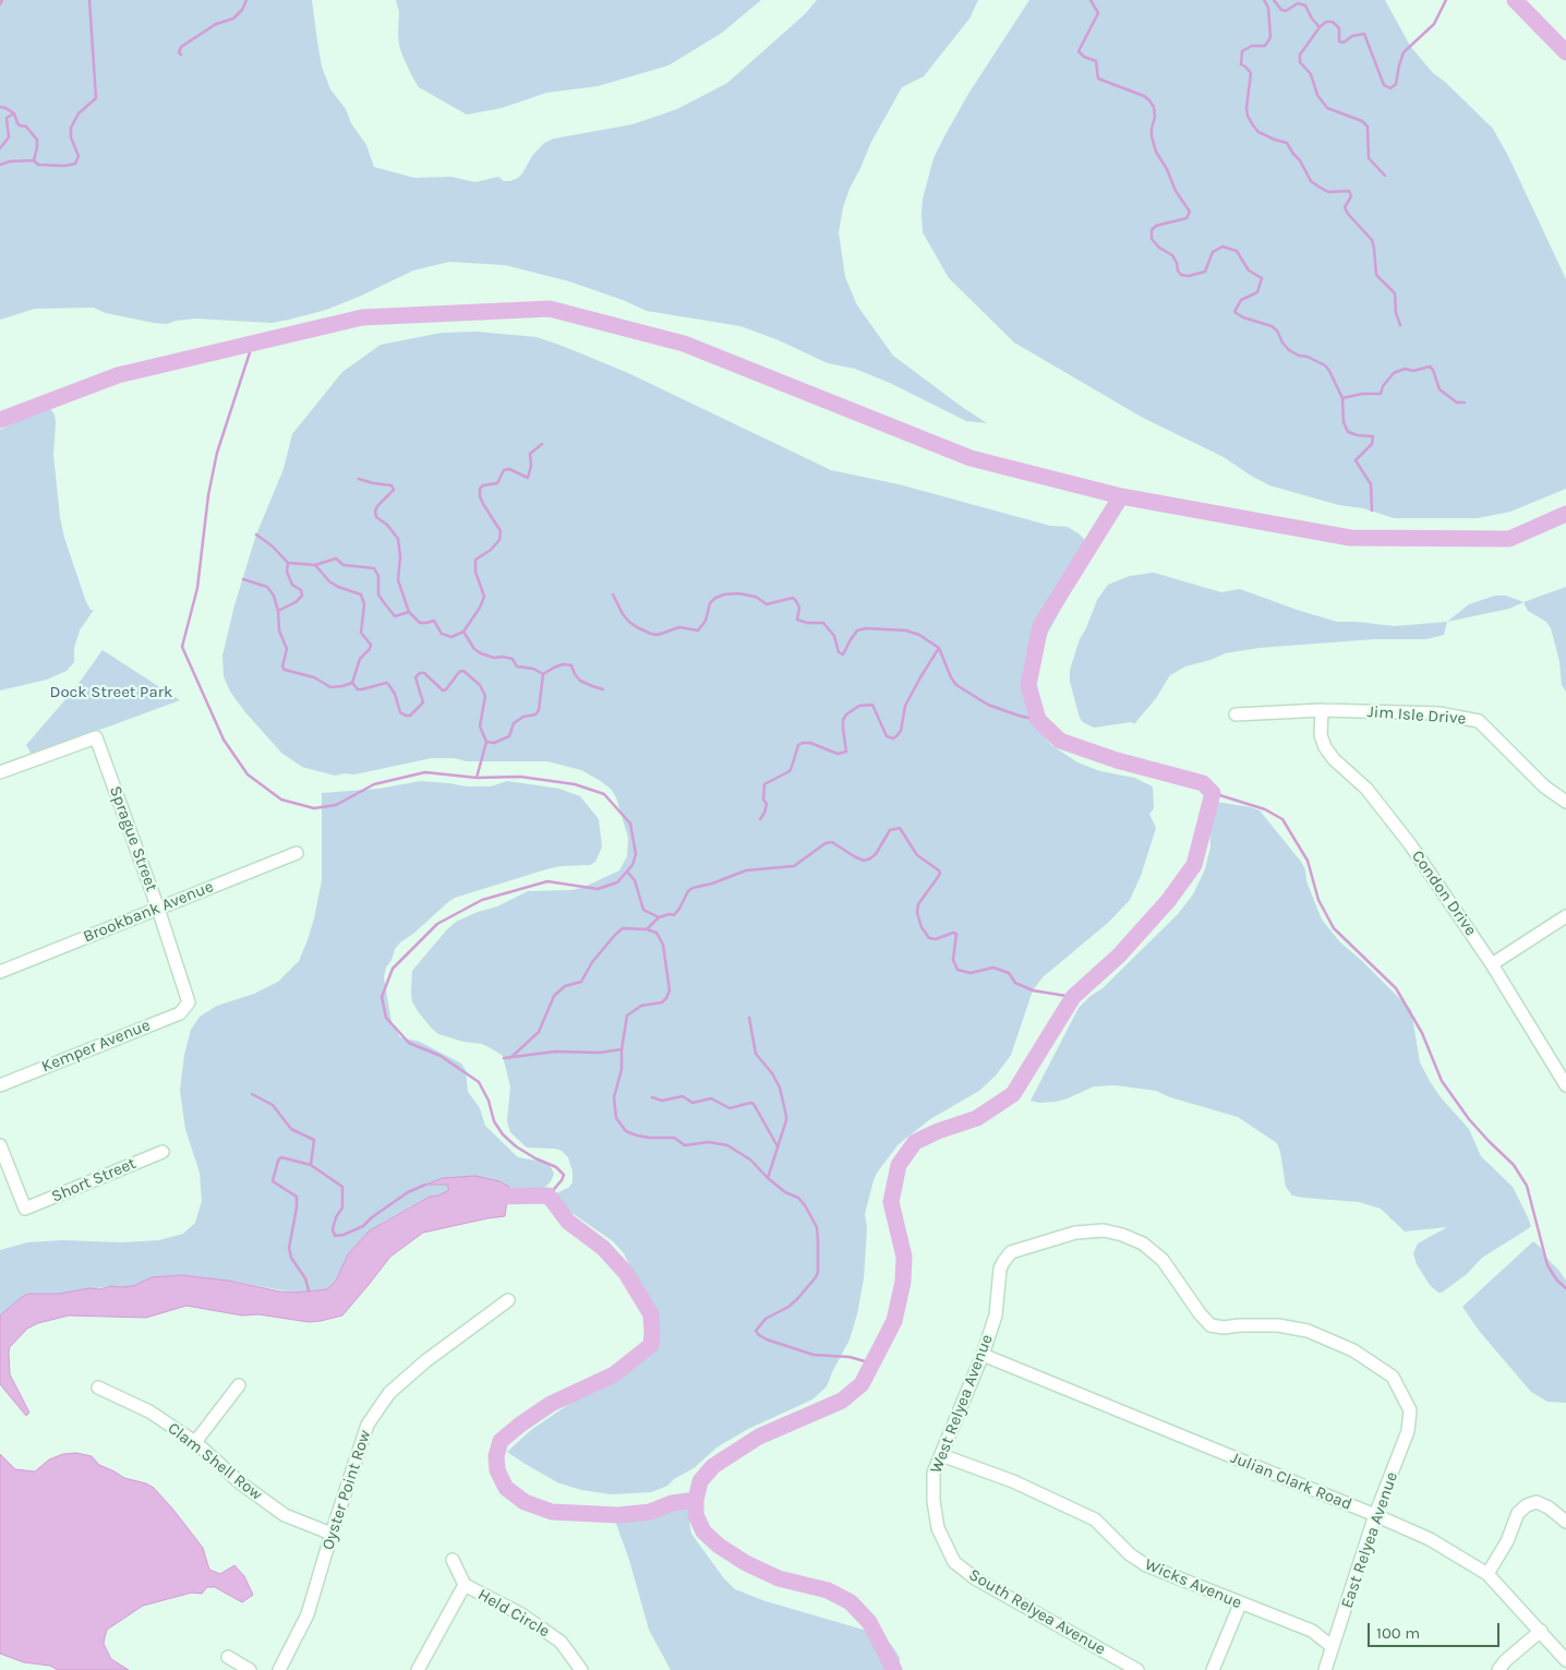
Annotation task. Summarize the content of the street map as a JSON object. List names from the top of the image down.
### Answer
{
  "streets": {
    "street": [
      "Jim Isle Drive",
      "Sprague Street",
      "Condon Drive",
      "Brookbank Avenue",
      "Kemper Avenue",
      "Short Street",
      "West Relyea Avenue",
      "Clam Shell Row",
      "Julian Clark Road",
      "Oyster Point Row",
      "East Relyea Avenue",
      "Wicks Avenue",
      "South Relyea Avenue",
      "Held Circle"
    ]
  },
  "crossings": [
    ["Jim Isle Drive", "Condon Drive"],
    ["Sprague Street", "Brookbank Avenue"],
    ["Sprague Street", "Kemper Avenue"],
    ["West Relyea Avenue", "Julian Clark Road"],
    ["West Relyea Avenue", "East Relyea Avenue"],
    ["West Relyea Avenue", "Wicks Avenue"],
    ["West Relyea Avenue", "South Relyea Avenue"],
    ["Clam Shell Row", "Oyster Point Row"],
    ["Julian Clark Road", "East Relyea Avenue"],
    ["East Relyea Avenue", "Wicks Avenue"]
  ],
  "parks": ["Dock Street Park"],
  "scale_bar": "100 m"
}
